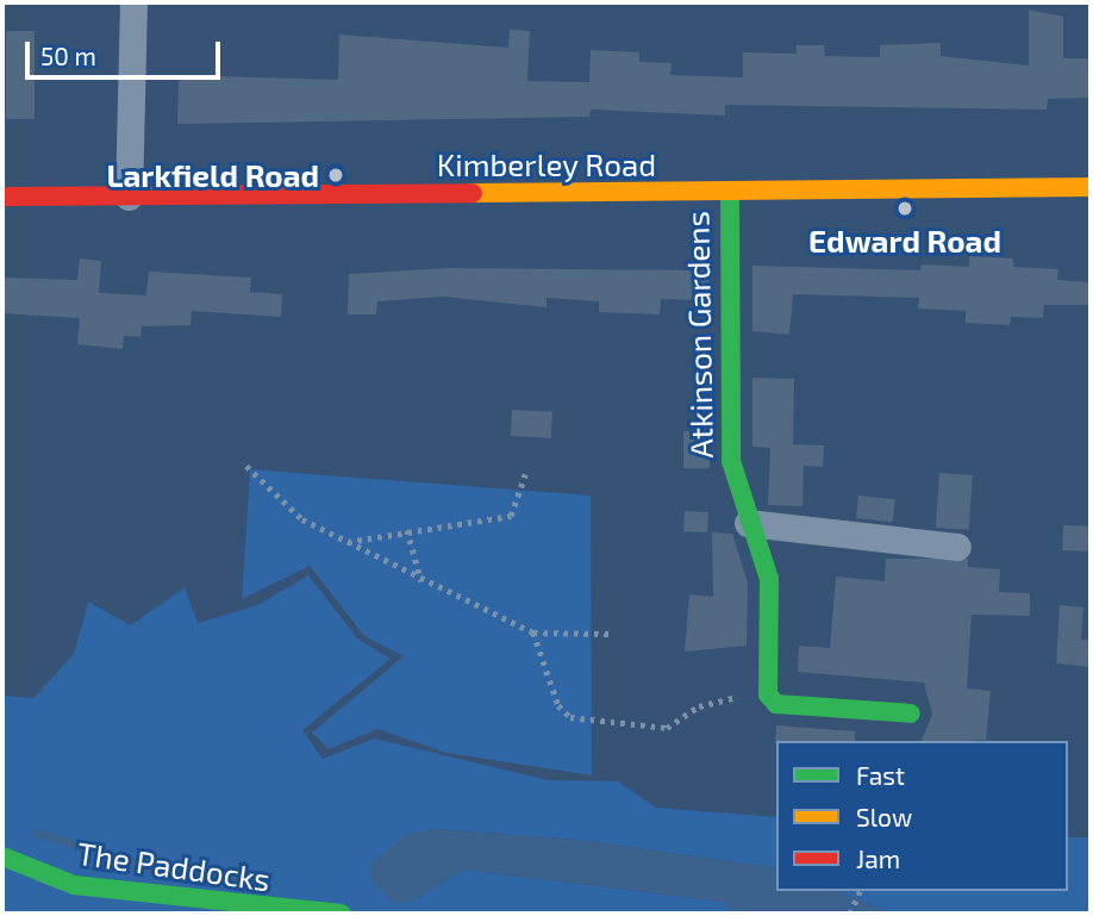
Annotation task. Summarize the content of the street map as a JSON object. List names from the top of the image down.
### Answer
{
  "streets": {
    "street": ["Kimberley Road", "Atkinson Gardens", "The Paddocks"]
  },
  "crossings": [
    ["Kimberley Road", "Atkinson Gardens"]
  ],
  "places": ["Larkfield Road", "Edward Road"],
  "legend": ["Fast", "Slow", "Jam"],
  "scale_bar": "50 m"
}
